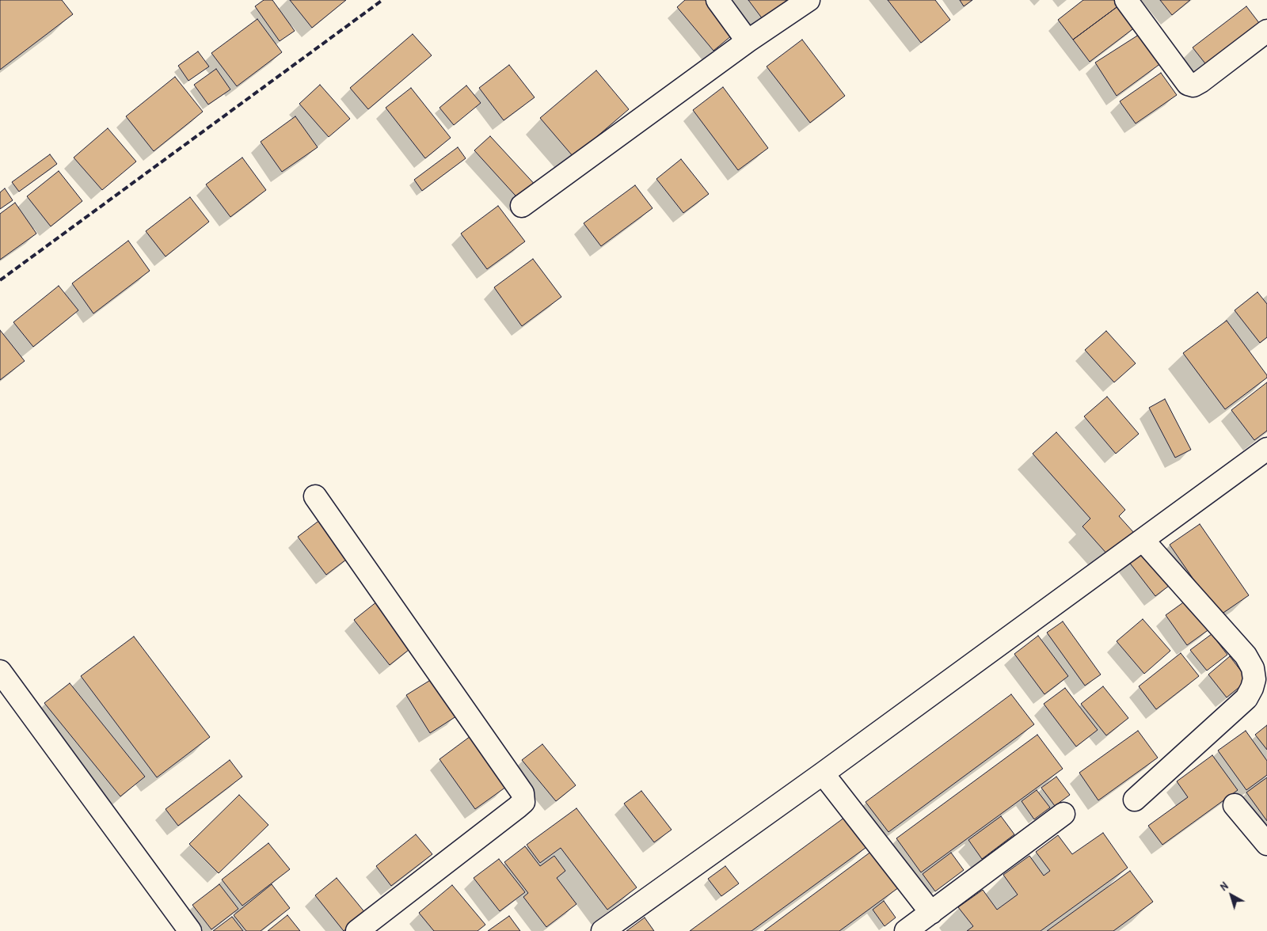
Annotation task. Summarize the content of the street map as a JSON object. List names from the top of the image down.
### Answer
{
  "north": "top left"
}
